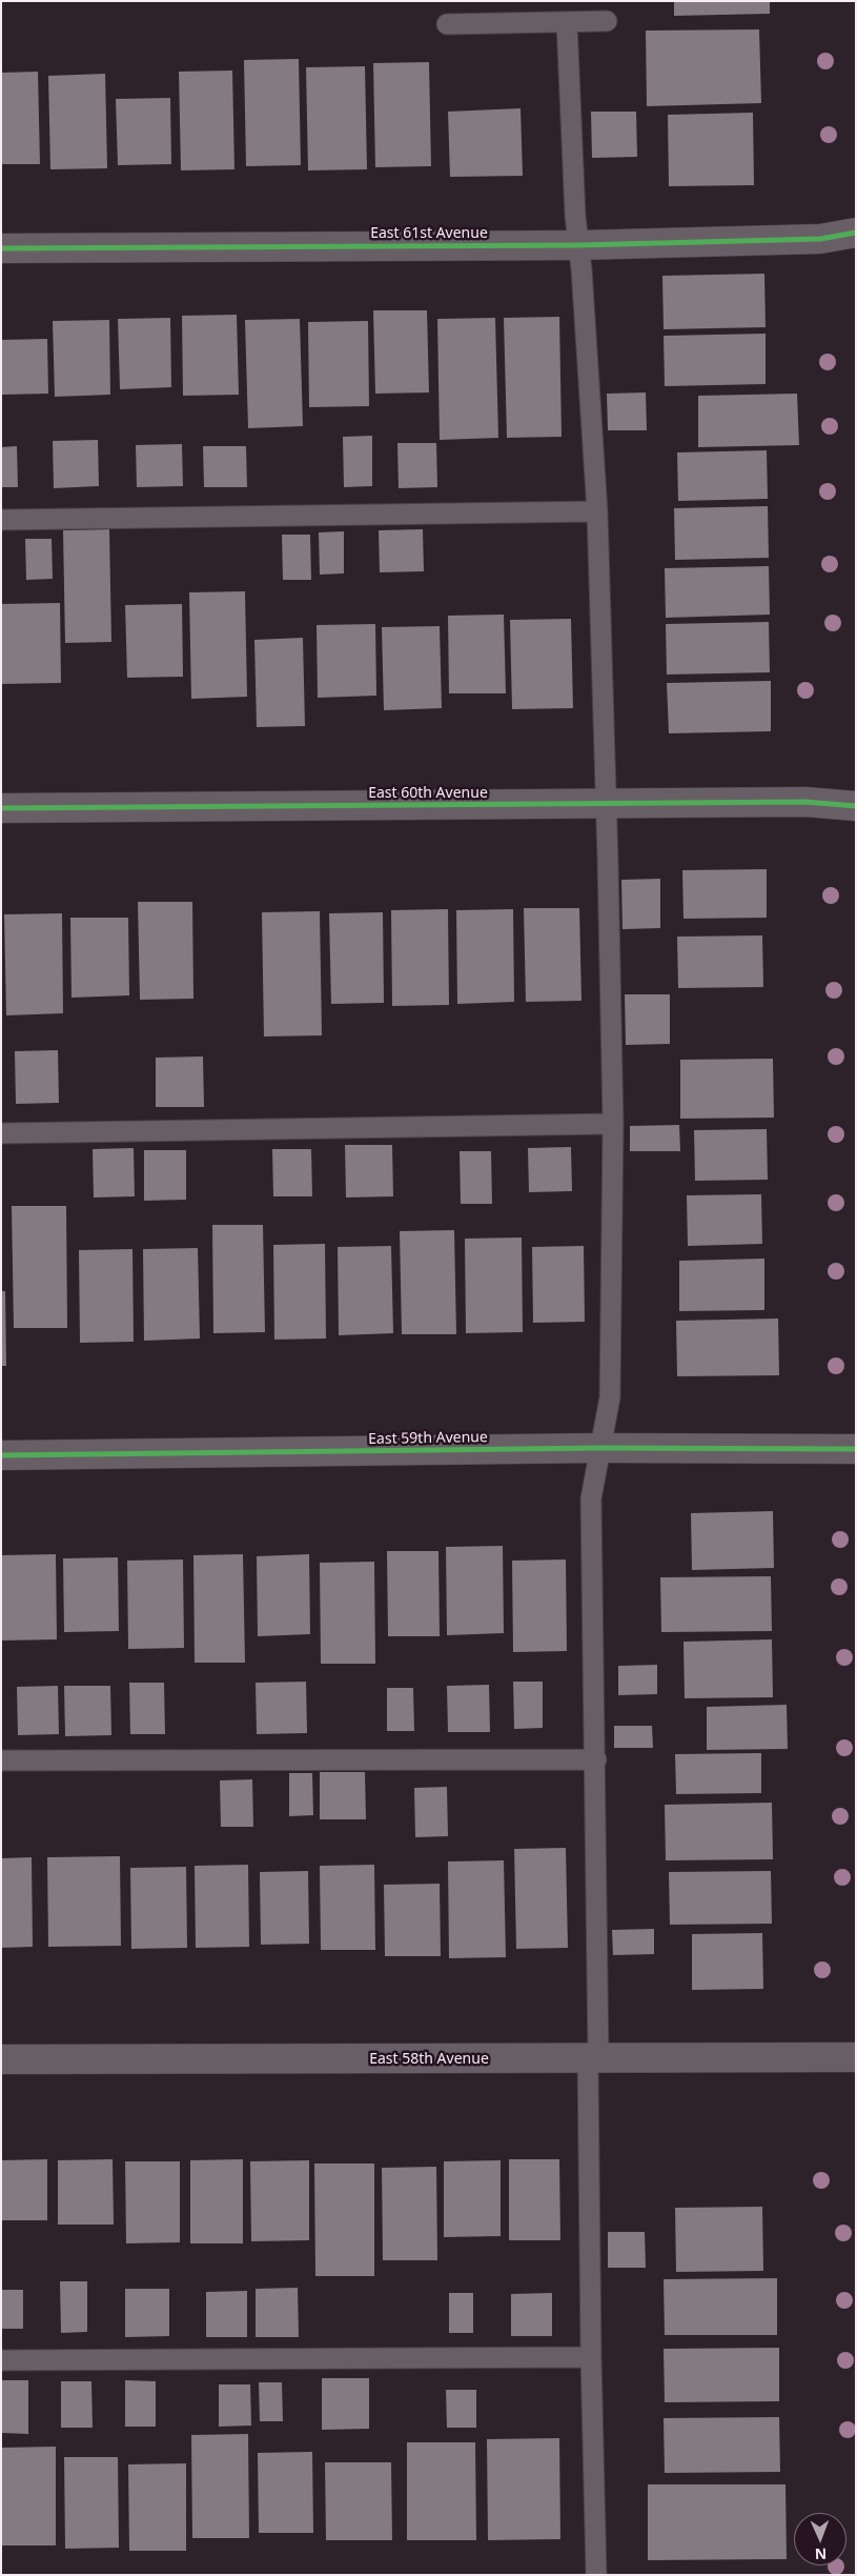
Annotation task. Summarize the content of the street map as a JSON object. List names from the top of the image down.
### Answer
{
  "streets": {
    "street": [
      "East 61st Avenue",
      "East 60th Avenue",
      "East 59th Avenue",
      "East 58th Avenue"
    ]
  },
  "north": "bottom"
}
